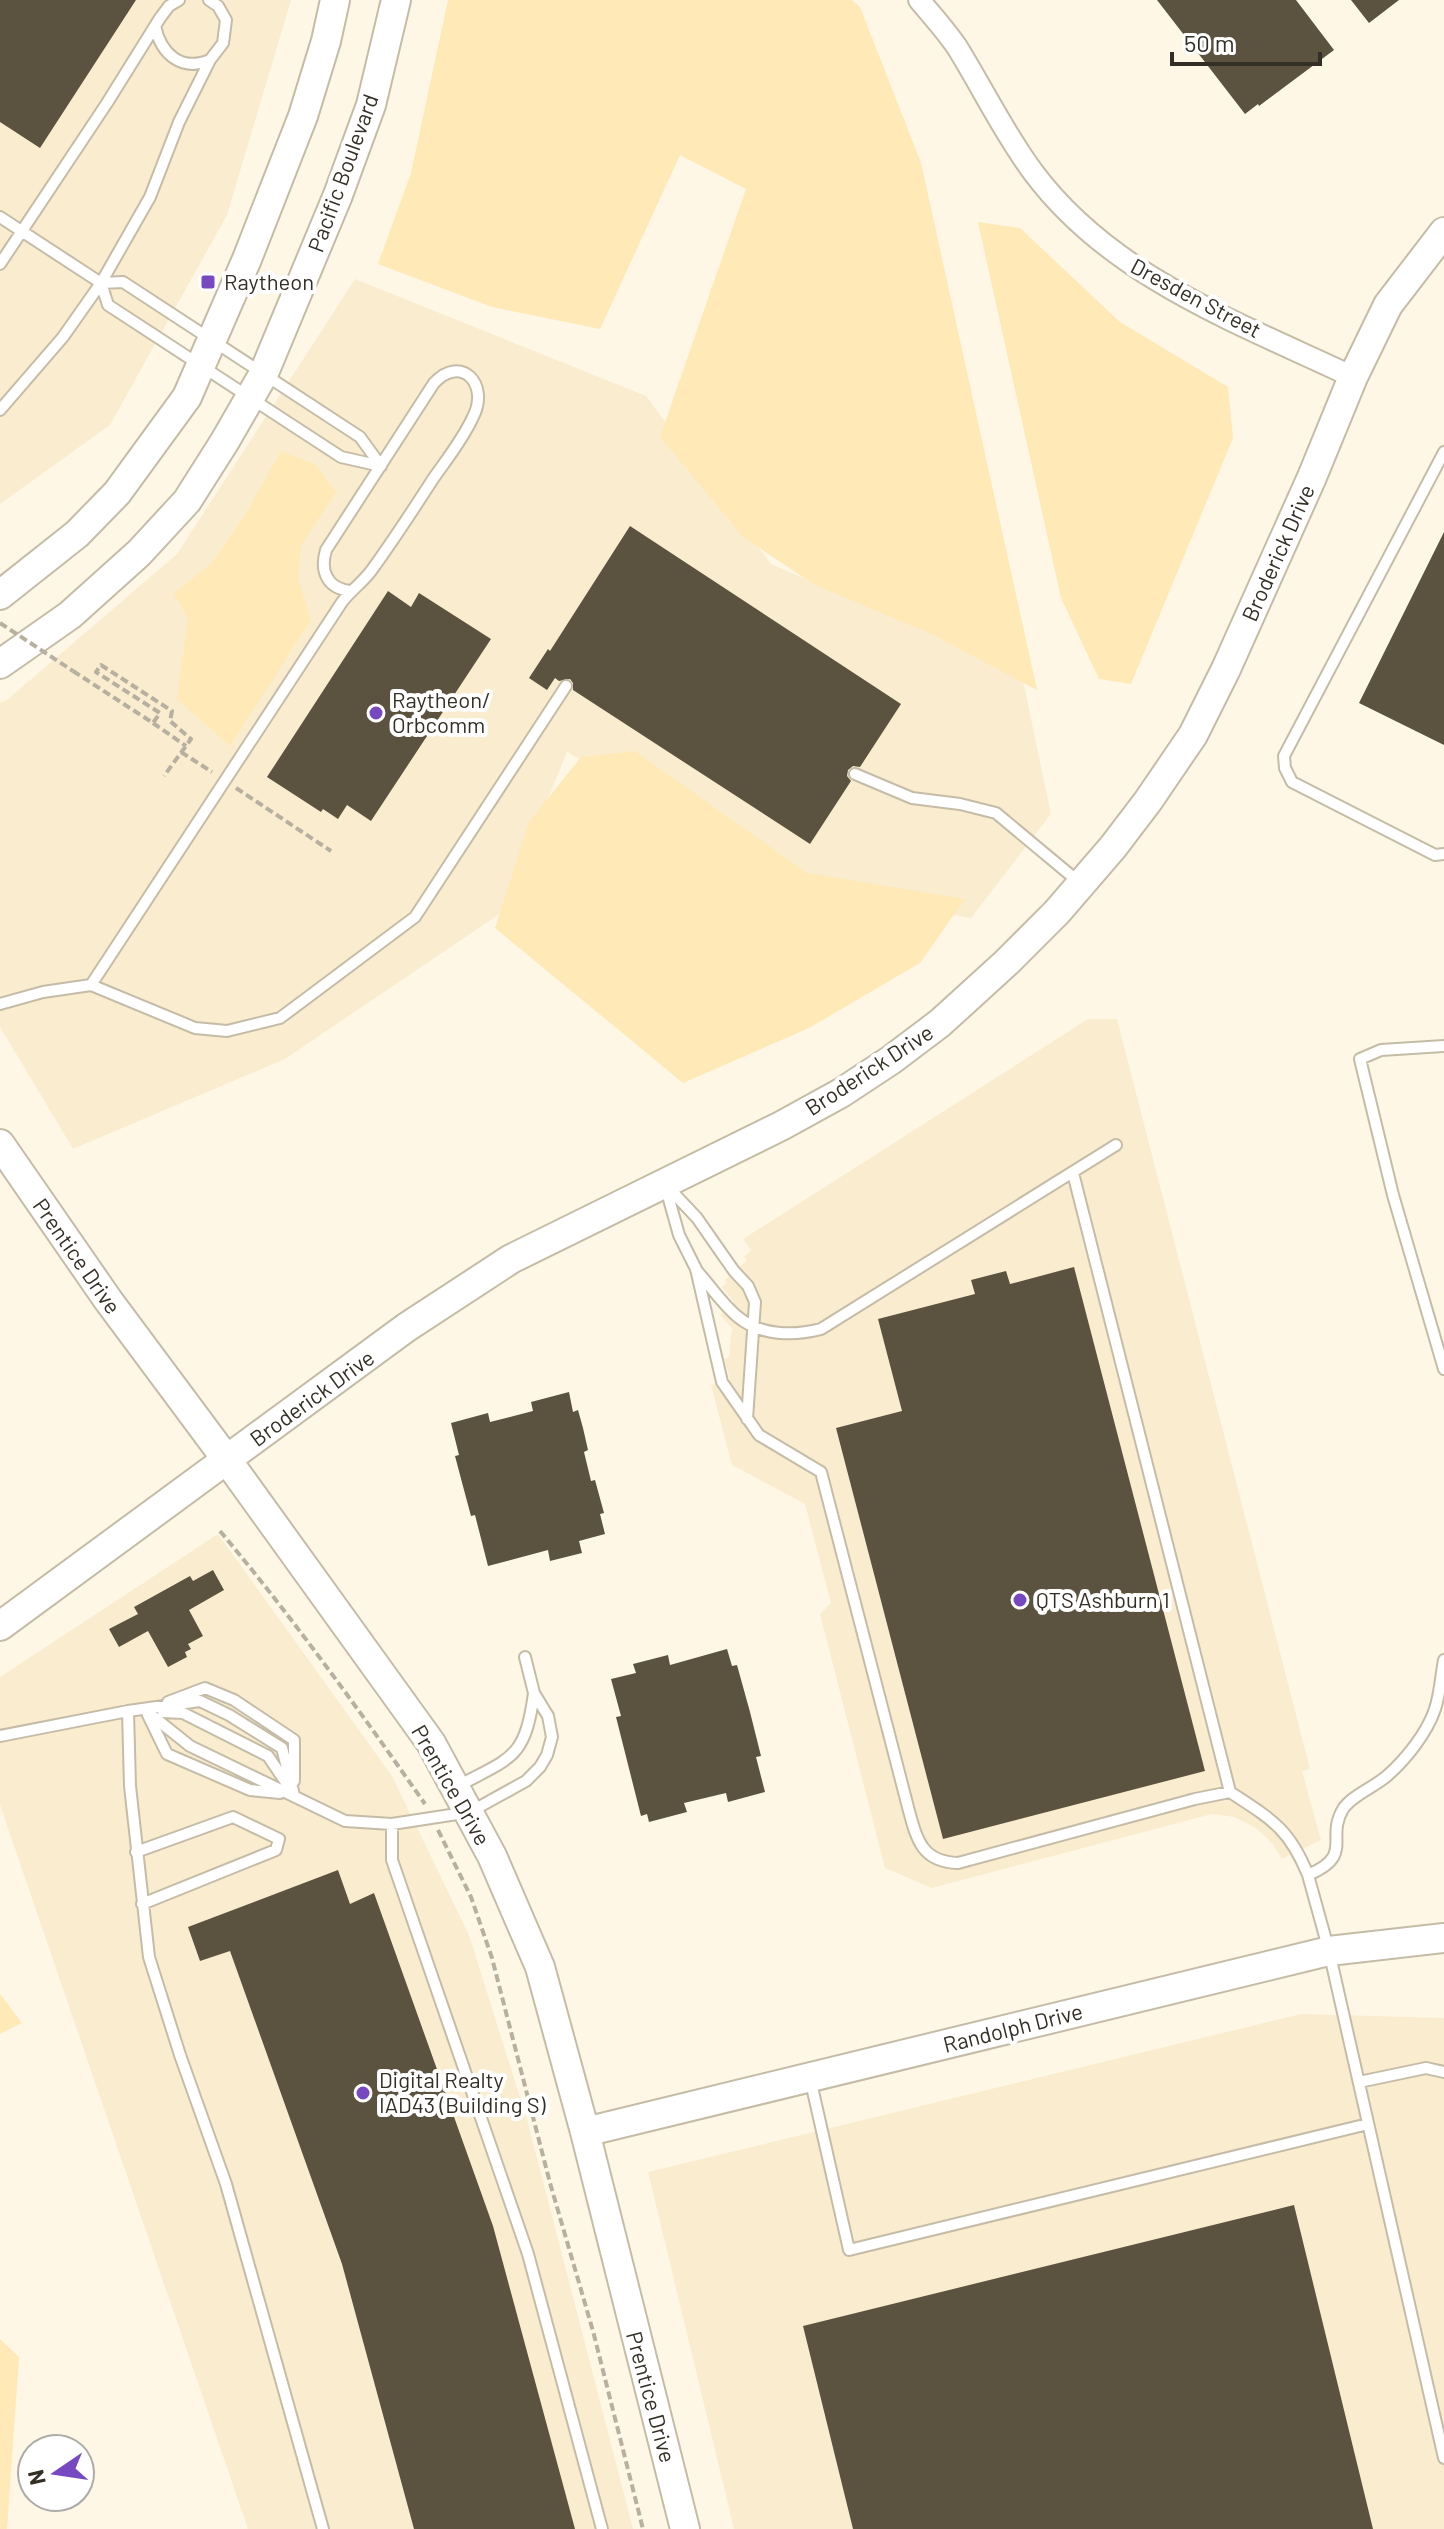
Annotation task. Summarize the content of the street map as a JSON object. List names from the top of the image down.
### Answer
{
  "streets": {
    "street": [
      "Pacific Boulevard",
      "Dresden Street",
      "Broderick Drive",
      "Prentice Drive",
      "Randolph Drive"
    ]
  },
  "crossings": [
    ["Dresden Street", "Broderick Drive"],
    ["Broderick Drive", "Prentice Drive"],
    ["Prentice Drive", "Randolph Drive"]
  ],
  "places": {
    "transit": ["Raytheon"],
    "other": ["Raytheon/ Orbcomm", "QTS Ashburn 1", "Digital Realty IAD43 (Building S)"]
  },
  "scale_bar": "50 m",
  "north": "left"
}
